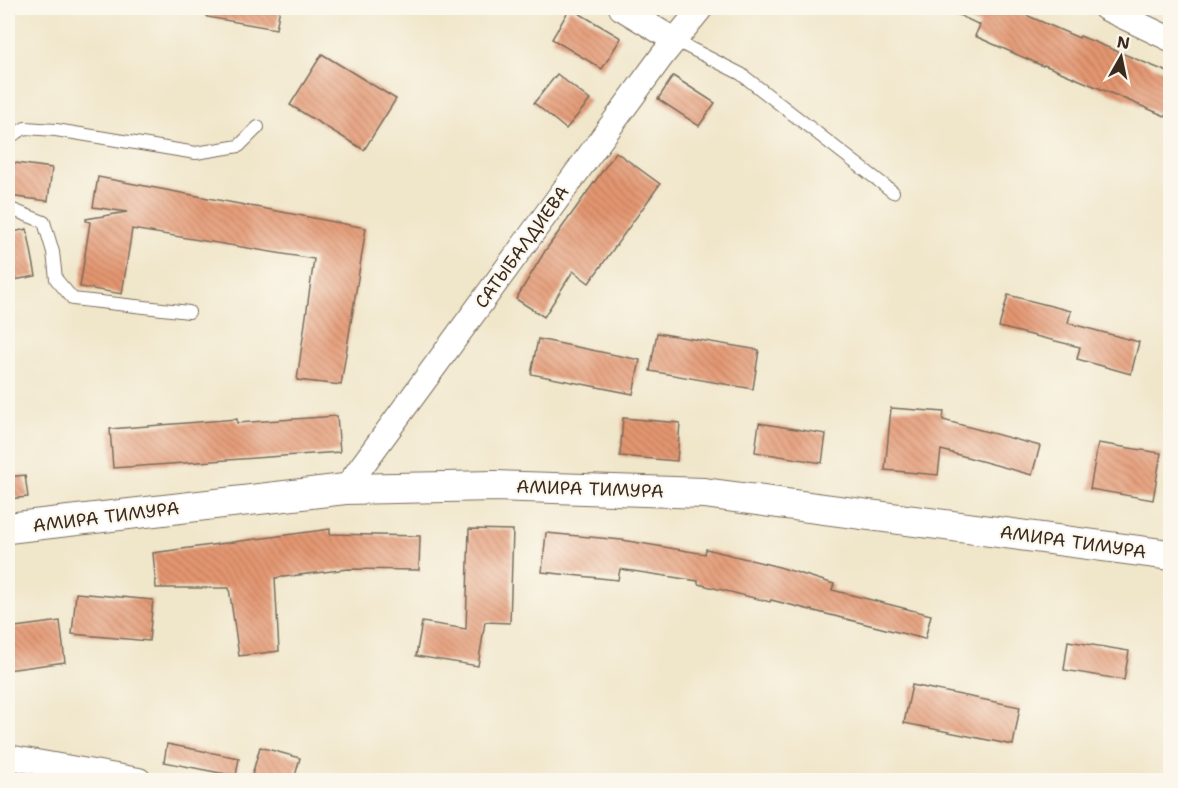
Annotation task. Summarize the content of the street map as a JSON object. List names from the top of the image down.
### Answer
{
  "streets": {
    "street": ["САТЫБАЛДИЕВА", "АМИРА ТИМУРА"]
  },
  "crossings": [
    ["САТЫБАЛДИЕВА", "АМИРА ТИМУРА"]
  ],
  "north": "top"
}
